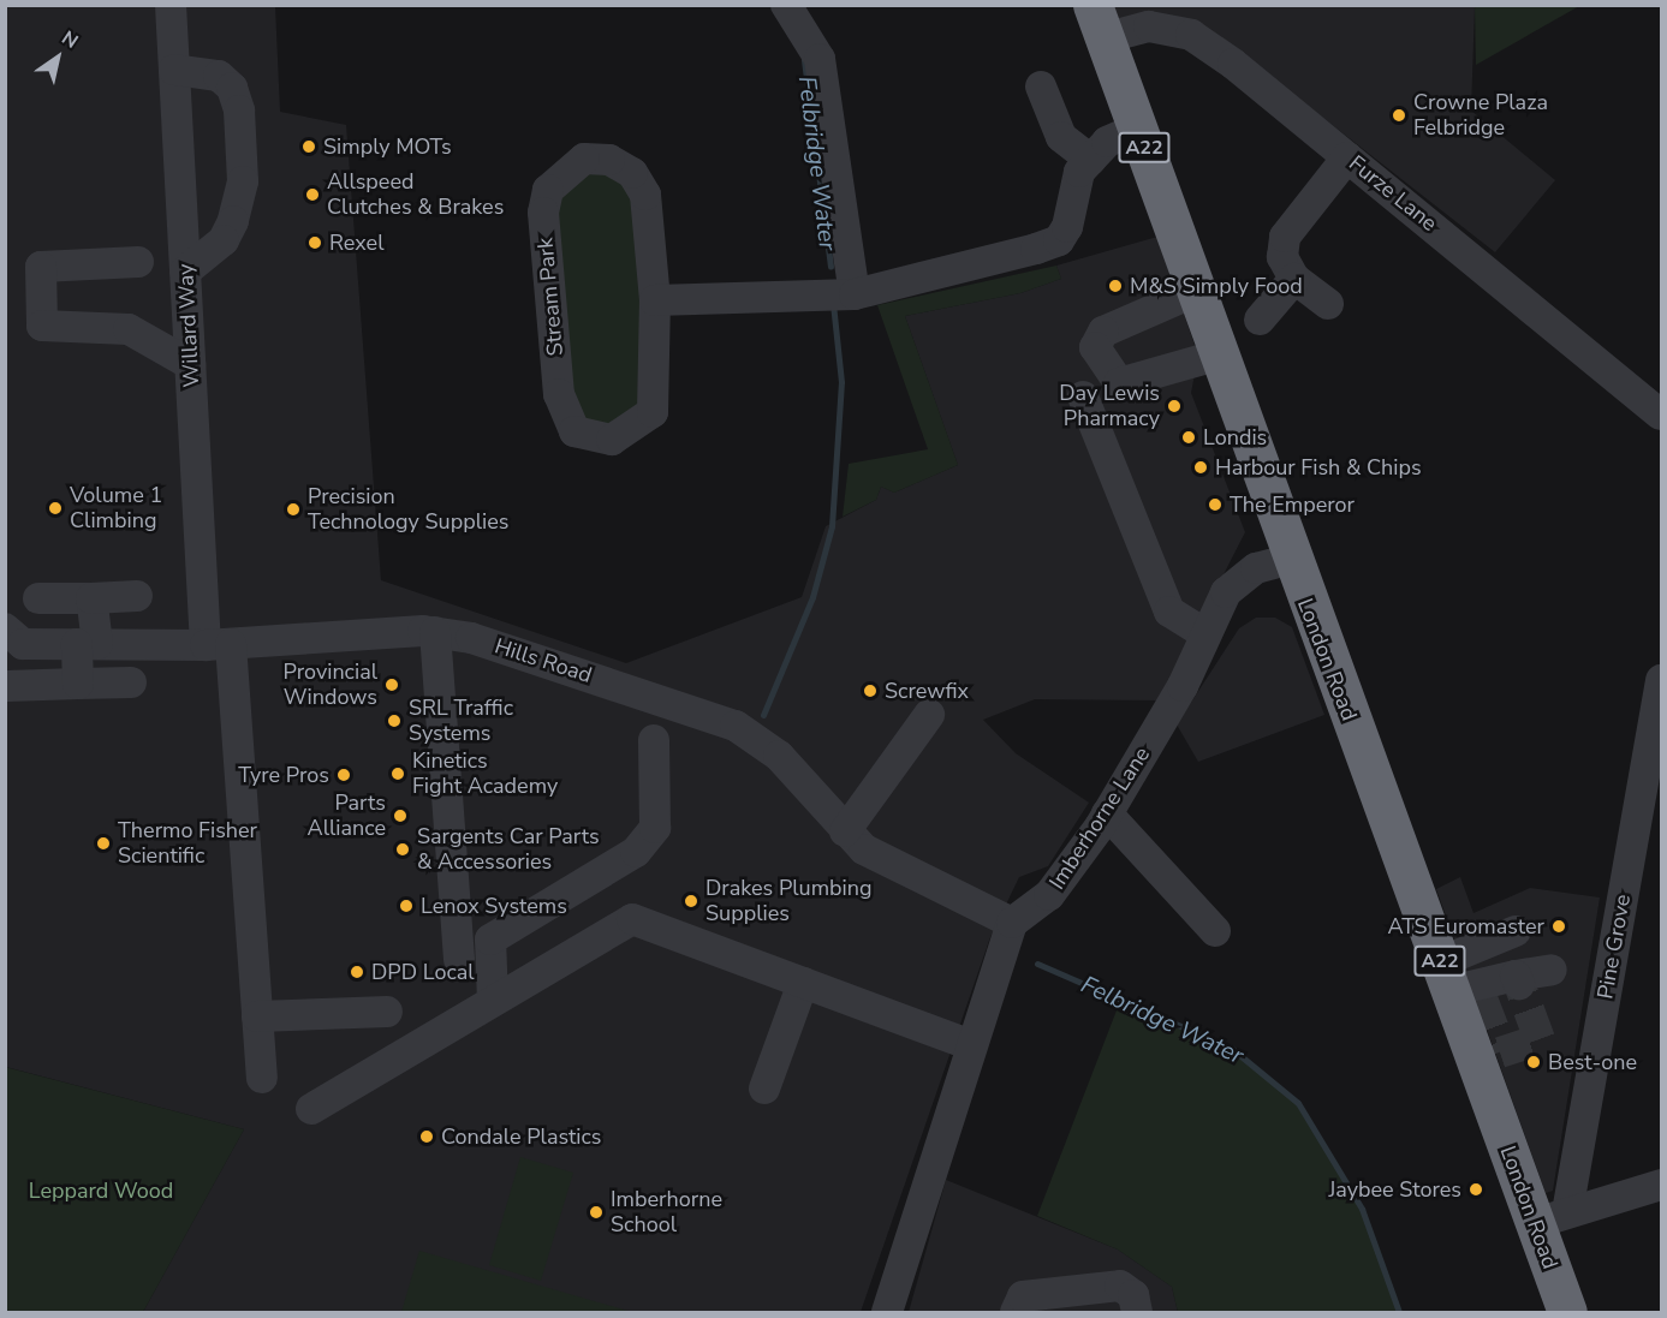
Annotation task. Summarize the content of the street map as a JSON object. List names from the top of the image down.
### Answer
{
  "streets": {
    "highway": ["A22", "London Road"],
    "street": [
      "Furze Lane",
      "Stream Park",
      "Willard Way",
      "Hills Road",
      "Imberhorne Lane",
      "Pine Grove"
    ]
  },
  "crossings": [
    ["Furze Lane", "London Road"],
    ["Willard Way", "Hills Road"],
    ["London Road", "Imberhorne Lane"],
    ["London Road", "Pine Grove"],
    ["Hills Road", "Imberhorne Lane"]
  ],
  "water": ["Felbridge Water"],
  "parks": ["Leppard Wood"],
  "places": [
    "Crowne Plaza Felbridge",
    "Simply MOTs",
    "Allspeed Clutches & Brakes",
    "Rexel",
    "M&S Simply Food",
    "Day Lewis Pharmacy",
    "Londis",
    "Harbour Fish & Chips",
    "The Emperor",
    "Volume 1 Climbing",
    "Precision Technology Supplies",
    "Provincial Windows",
    "Screwfix",
    "SRL Traffic Systems",
    "Kinetics Fight Academy",
    "Tyre Pros",
    "Parts Alliance",
    "Thermo Fisher Scientific",
    "Sargents Car Parts & Accessories",
    "Drakes Plumbing Supplies",
    "Lenox Systems",
    "ATS Euromaster",
    "DPD Local",
    "Best-one",
    "Condale Plastics",
    "Jaybee Stores",
    "Imberhorne School"
  ],
  "north": "top right"
}
